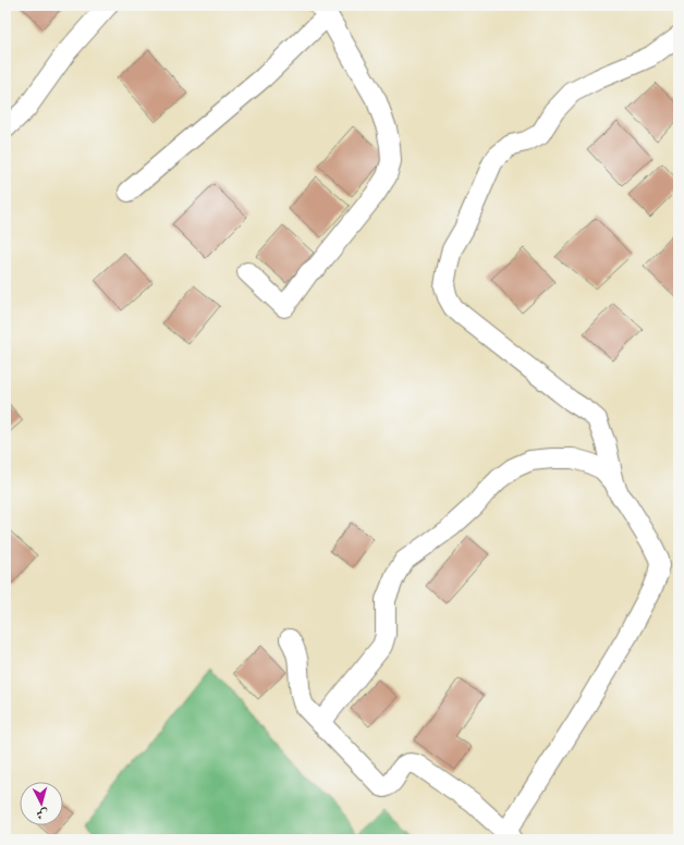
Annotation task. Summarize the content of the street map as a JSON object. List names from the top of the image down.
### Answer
{
  "north": "bottom"
}
